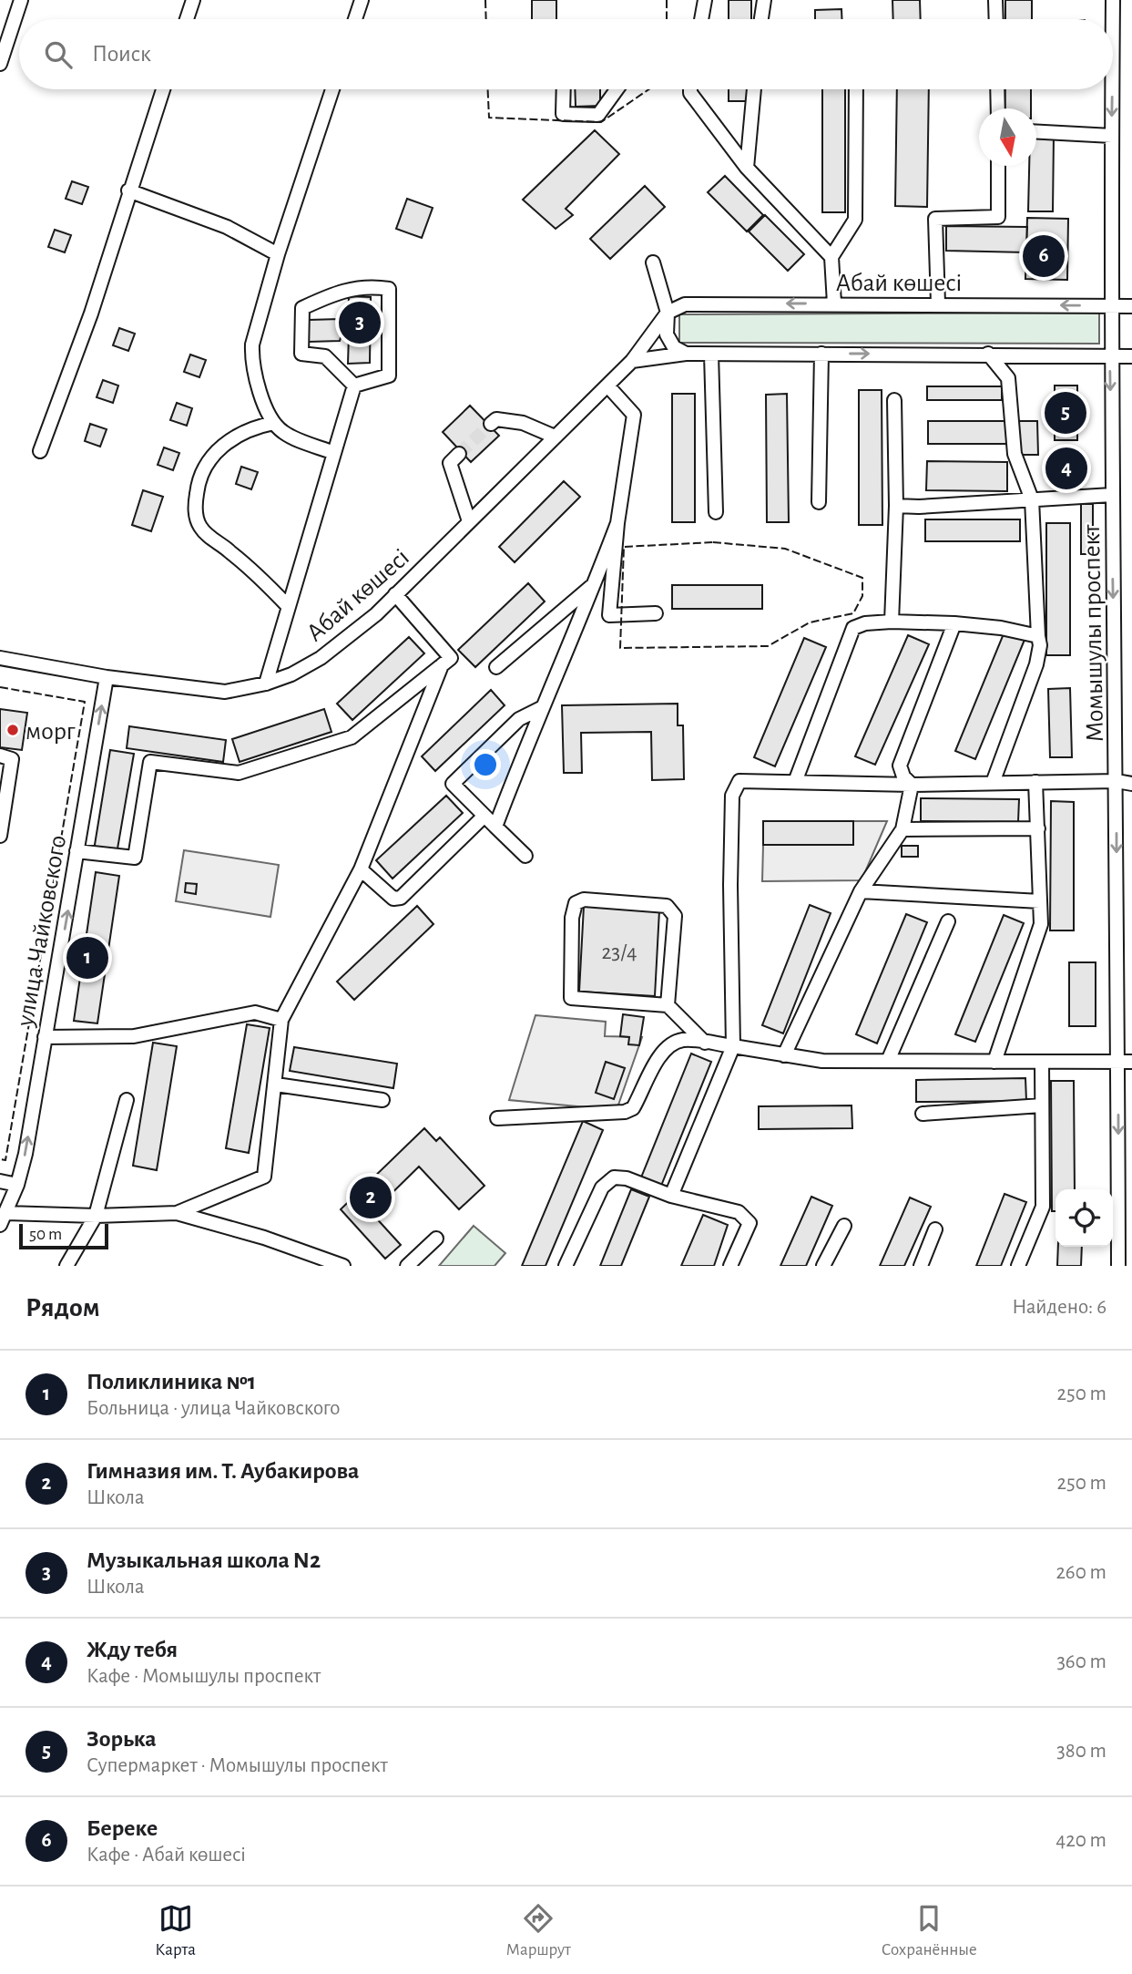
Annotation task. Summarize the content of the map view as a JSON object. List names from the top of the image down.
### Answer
{
  "streets": {
    "street": ["Абай көшесі", "Момышулы проспект", "улица Чайковского"]
  },
  "crossings": [
    ["Абай көшесі", "Момышулы проспект"],
    ["Абай көшесі", "улица Чайковского"]
  ],
  "one_way": ["улица Чайковского"],
  "places": ["морг"],
  "house_numbers": ["23/4"],
  "scale_bar": "50 m",
  "north": "bottom",
  "page": {
    "search": "Поиск",
    "pins": [
      "6",
      "3",
      "5",
      "4",
      "1",
      "2"
    ],
    "scale": "50 m",
    "heading": ["Рядом", "Найдено: 6"],
    "list": [
      {
        "mark": "1",
        "name": "Поликлиника №1",
        "note": "Больница · улица Чайковского",
        "value": "250 m"
      },
      {
        "mark": "2",
        "name": "Гимназия им. Т. Аубакирова",
        "note": "Школа",
        "value": "250 m"
      },
      {
        "mark": "3",
        "name": "Музыкальная школа N2",
        "note": "Школа",
        "value": "260 m"
      },
      {
        "mark": "4",
        "name": "Жду тебя",
        "note": "Кафе · Момышулы проспект",
        "value": "360 m"
      },
      {
        "mark": "5",
        "name": "Зорька",
        "note": "Супермаркет · Момышулы проспект",
        "value": "380 m"
      },
      {
        "mark": "6",
        "name": "Береке",
        "note": "Кафе · Абай көшесі",
        "value": "420 m"
      }
    ],
    "nav": ["Карта", "Маршрут", "Сохранённые"]
  }
}
